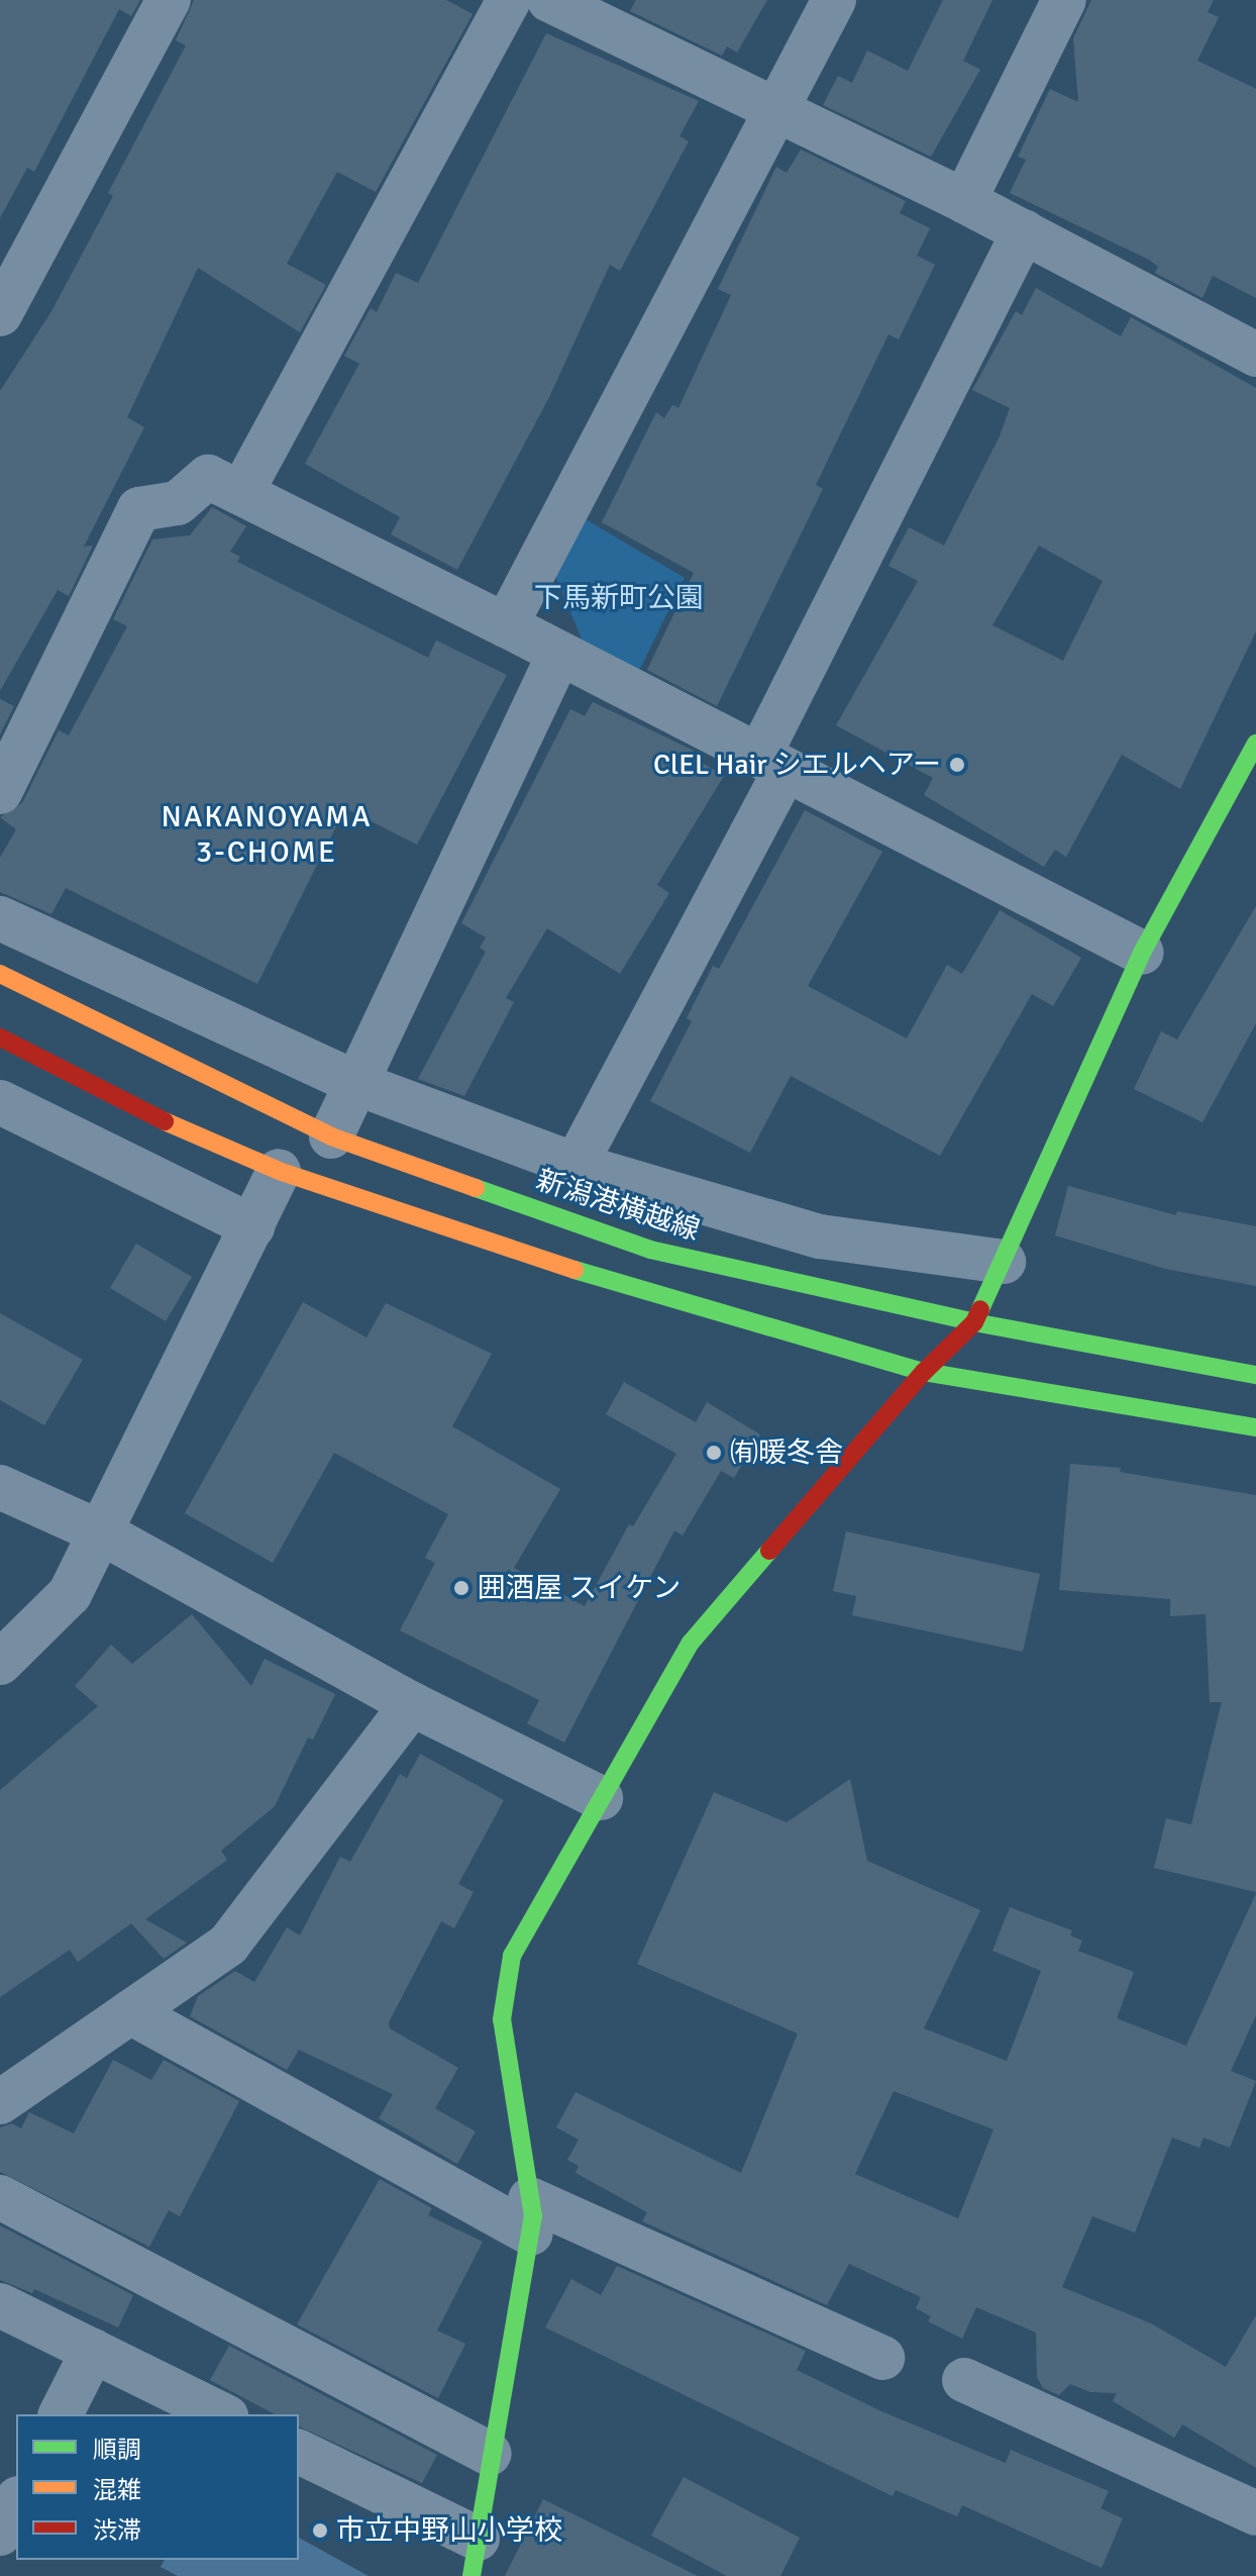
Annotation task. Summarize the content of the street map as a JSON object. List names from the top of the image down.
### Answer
{
  "streets": {
    "main road": ["新潟港横越線"]
  },
  "districts": ["NAKANOYAMA 3-CHOME"],
  "parks": ["下馬新町公園"],
  "places": [
    "ClEL Hair シエルヘアー",
    "㈲暖冬舎",
    "囲酒屋 スイケン",
    "市立中野山小学校"
  ],
  "legend": ["順調", "混雑", "渋滞"]
}
